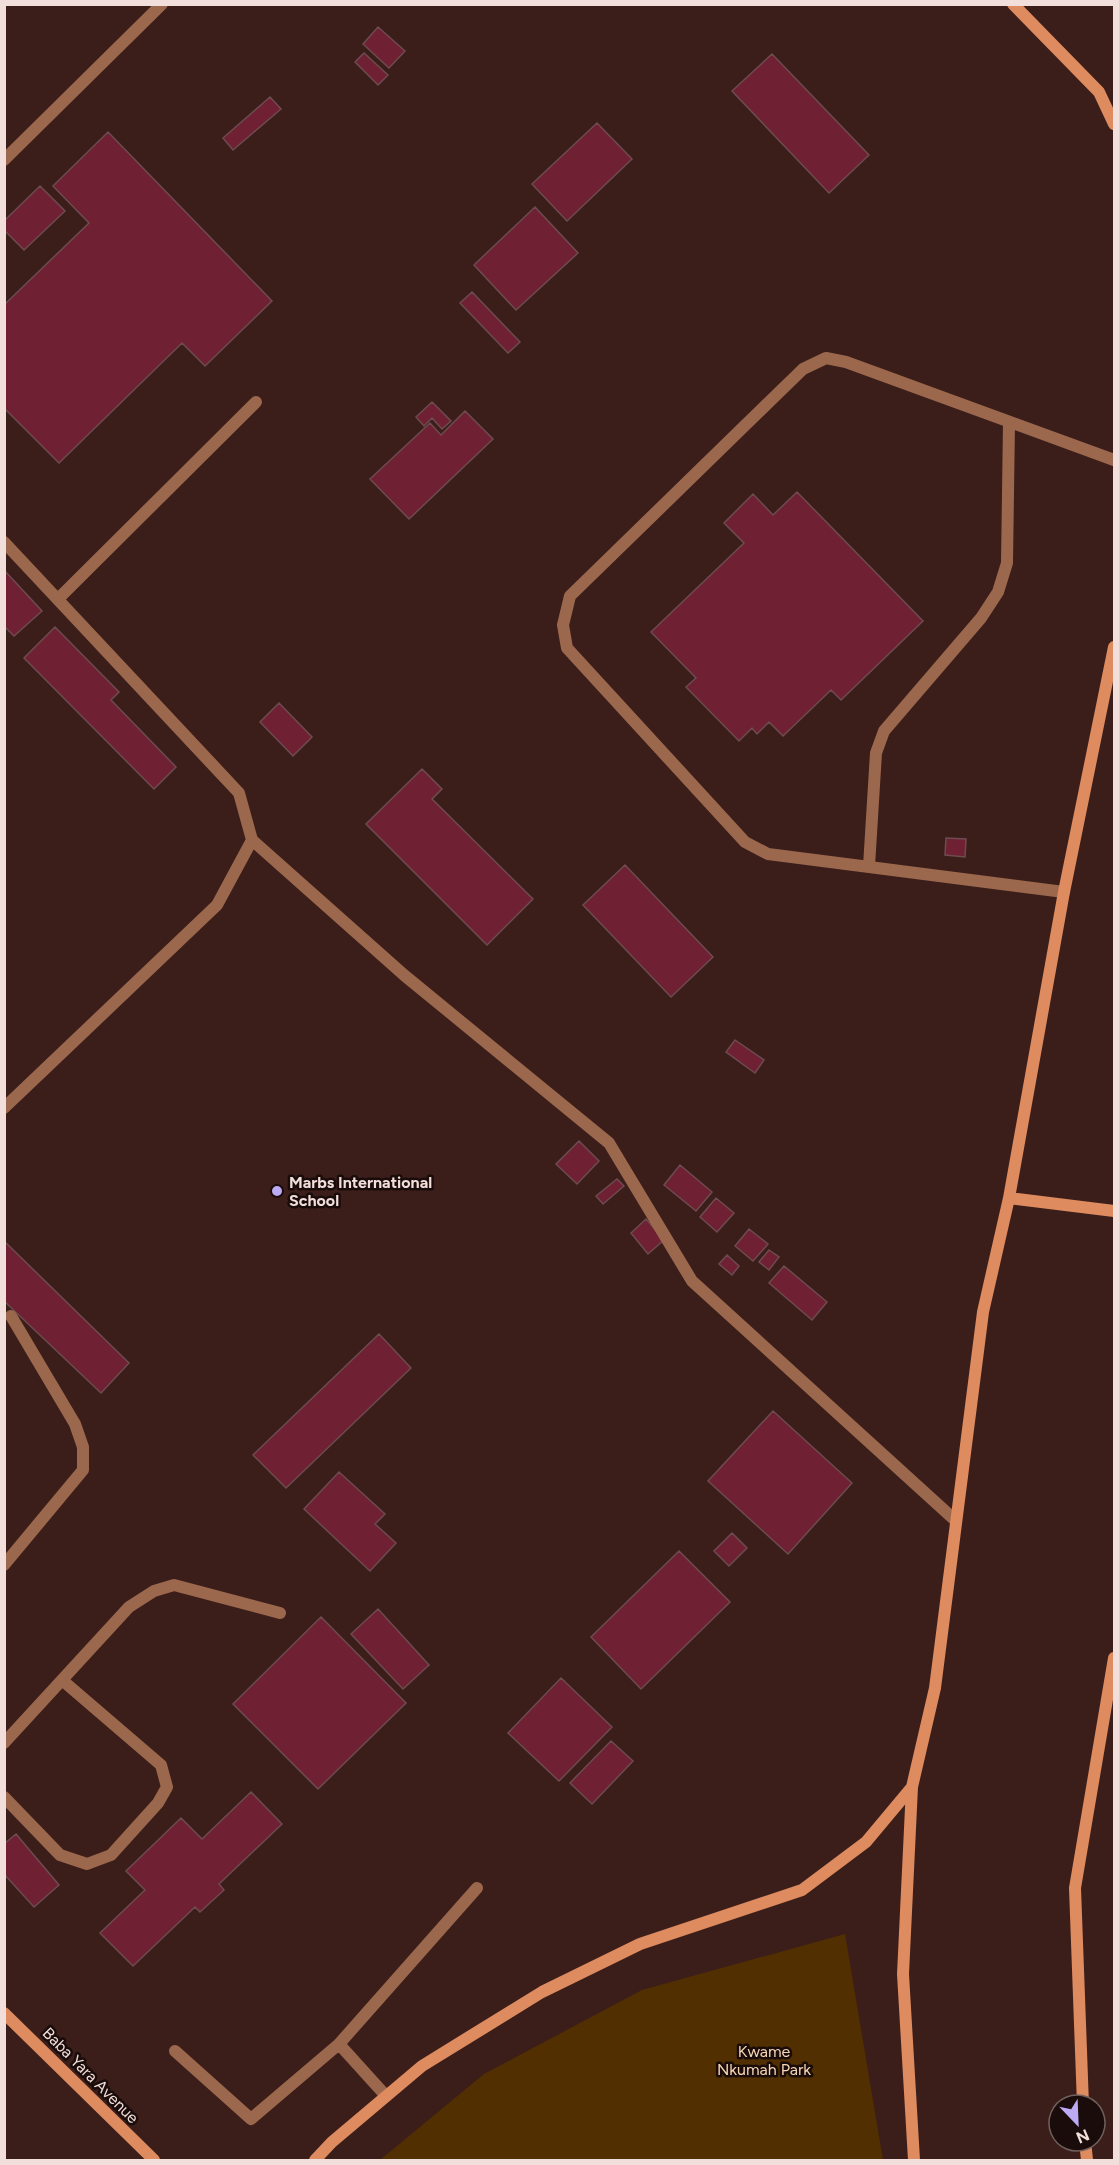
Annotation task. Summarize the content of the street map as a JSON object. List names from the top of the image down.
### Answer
{
  "streets": {
    "main road": ["Baba Yara Avenue"]
  },
  "parks": ["Kwame Nkumah Park"],
  "places": ["Marbs International School"],
  "north": "bottom right"
}
